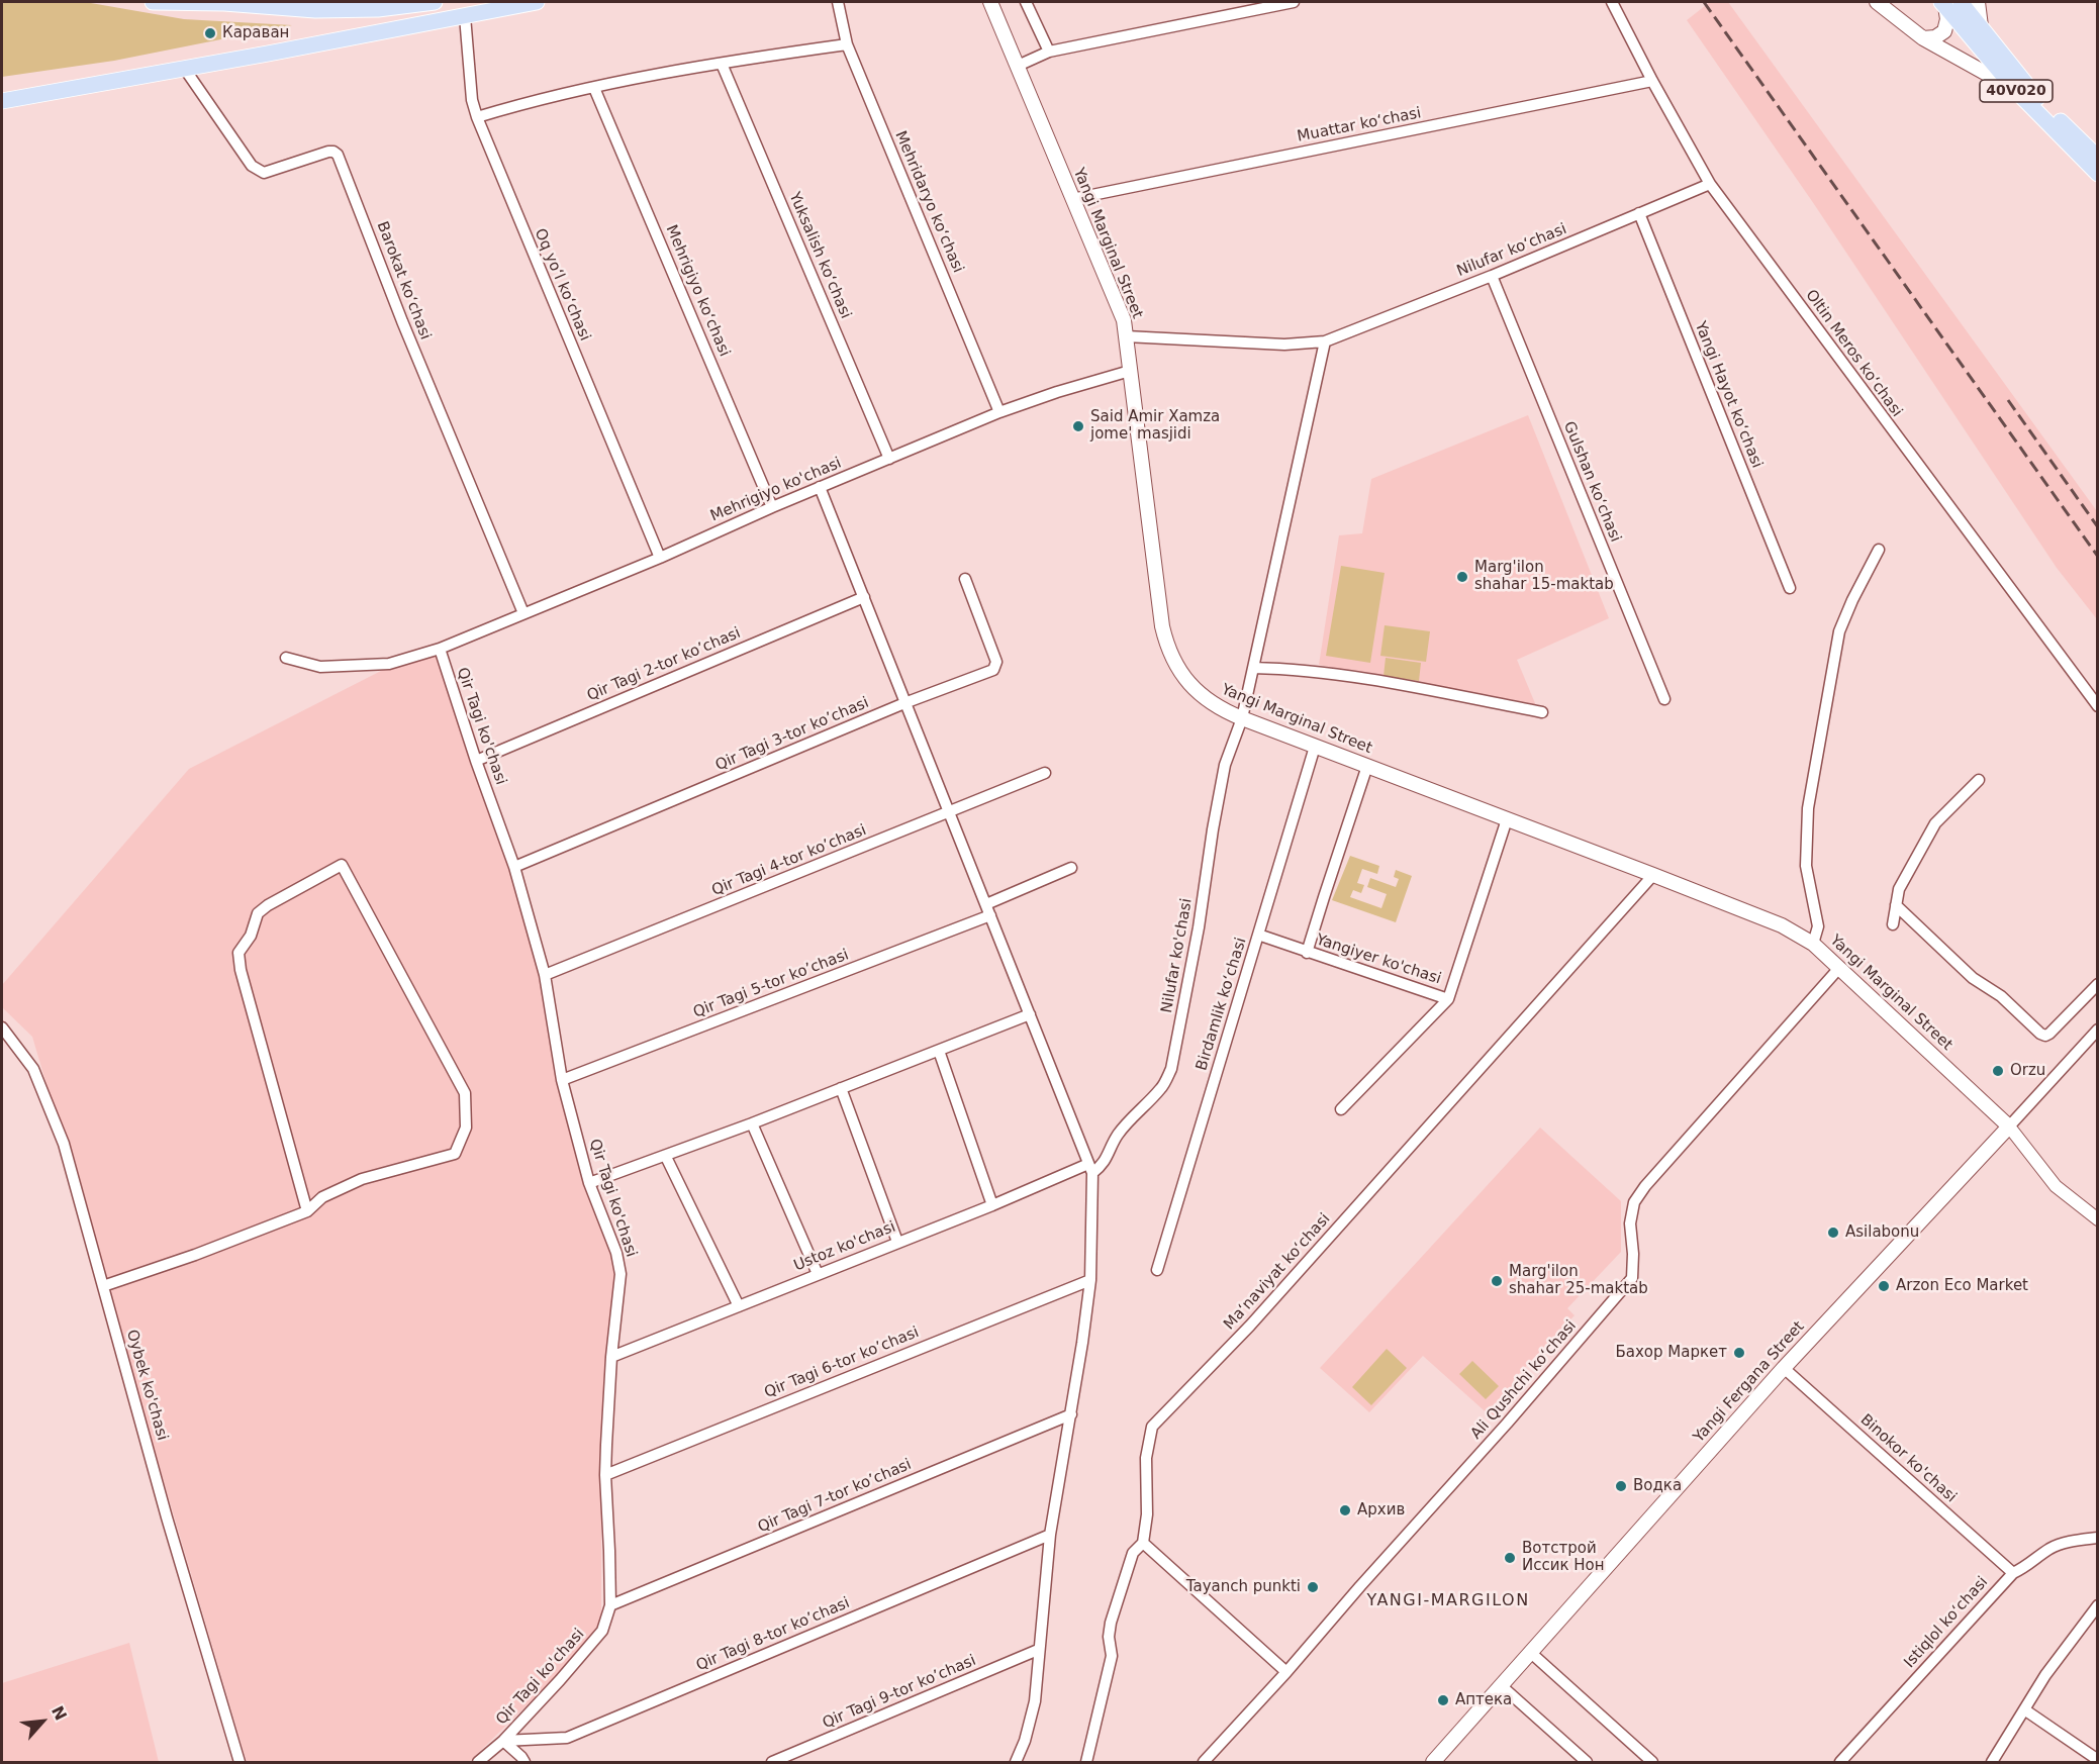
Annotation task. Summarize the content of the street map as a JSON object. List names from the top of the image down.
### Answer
{
  "streets": {
    "main road": ["40V020", "Yangi Marginal Street", "Yangi Fergana Street"],
    "street": [
      "Muattar koʻchasi",
      "Mehridaryo koʻchasi",
      "Nilufar koʻchasi",
      "Yuksalish koʻchasi",
      "Barokat koʻchasi",
      "Oq yoʻl koʻchasi",
      "Mehrigiyo koʻchasi",
      "Oltin Meros koʻchasi",
      "Yangi Hayot koʻchasi",
      "Gulshan koʻchasi",
      "Mehrigiyo ko'chasi",
      "Qir Tagi 2-tor koʼchasi",
      "Qir Tagi ko'chasi",
      "Qir Tagi 3-tor koʼchasi",
      "Qir Tagi 4-tor koʼchasi",
      "Nilufar ko'chasi",
      "Yangiyer ko'chasi",
      "Qir Tagi 5-tor koʼchasi",
      "Birdamlik koʻchasi",
      "Ustoz ko'chasi",
      "Maʻnaviyat koʻchasi",
      "Qir Tagi 6-tor koʼchasi",
      "Ali Qushchi koʻchasi",
      "Oybek ko'chasi",
      "Binokor ko'chasi",
      "Qir Tagi 7-tor koʼchasi",
      "Istiqlol koʻchasi",
      "Qir Tagi 8-tor koʼchasi",
      "Qir Tagi 9-tor koʼchasi"
    ]
  },
  "crossings": [
    ["Muattar koʻchasi", "Yangi Marginal Street"],
    ["Muattar koʻchasi", "Oltin Meros koʻchasi"],
    ["Mehridaryo koʻchasi", "Mehrigiyo ko'chasi"],
    ["Yangi Marginal Street", "Nilufar koʻchasi"],
    ["Yangi Marginal Street", "Mehrigiyo ko'chasi"],
    ["Yangi Marginal Street", "Nilufar ko'chasi"],
    ["Yangi Marginal Street", "Yangiyer ko'chasi"],
    ["Yangi Marginal Street", "Birdamlik koʻchasi"],
    ["Yangi Marginal Street", "Maʻnaviyat koʻchasi"],
    ["Yangi Marginal Street", "Ali Qushchi koʻchasi"],
    ["Yangi Marginal Street", "Yangi Fergana Street"],
    ["Nilufar koʻchasi", "Oltin Meros koʻchasi"],
    ["Nilufar koʻchasi", "Yangi Hayot koʻchasi"],
    ["Nilufar koʻchasi", "Gulshan koʻchasi"],
    ["Yuksalish koʻchasi", "Mehrigiyo ko'chasi"],
    ["Barokat koʻchasi", "Mehrigiyo ko'chasi"],
    ["Oq yoʻl koʻchasi", "Mehrigiyo ko'chasi"],
    ["Mehrigiyo koʻchasi", "Mehrigiyo ko'chasi"],
    ["Mehrigiyo ko'chasi", "Qir Tagi ko'chasi"],
    ["Qir Tagi 2-tor koʼchasi", "Qir Tagi ko'chasi"],
    ["Qir Tagi ko'chasi", "Qir Tagi 3-tor koʼchasi"],
    ["Qir Tagi ko'chasi", "Qir Tagi 4-tor koʼchasi"],
    ["Qir Tagi ko'chasi", "Qir Tagi 5-tor koʼchasi"],
    ["Qir Tagi ko'chasi", "Ustoz ko'chasi"],
    ["Qir Tagi ko'chasi", "Qir Tagi 6-tor koʼchasi"],
    ["Qir Tagi ko'chasi", "Qir Tagi 7-tor koʼchasi"],
    ["Qir Tagi ko'chasi", "Qir Tagi 8-tor koʼchasi"],
    ["Nilufar ko'chasi", "Ustoz ko'chasi"],
    ["Yangiyer ko'chasi", "Birdamlik koʻchasi"],
    ["Yangi Fergana Street", "Binokor ko'chasi"],
    ["Binokor ko'chasi", "Istiqlol koʻchasi"]
  ],
  "districts": ["YANGI-MARGILON"],
  "places": [
    "Караван",
    "Said Amir Xamza jome' masjidi",
    "Marg'ilon shahar 15-maktab",
    "Orzu",
    "Asilabonu",
    "Marg'ilon shahar 25-maktab",
    "Arzon Eco Market",
    "Бахор Маркет",
    "Водка",
    "Архив",
    "Вотстрой Иссик Нон",
    "Tayanch punkti",
    "Аптека"
  ],
  "north": "top right"
}
